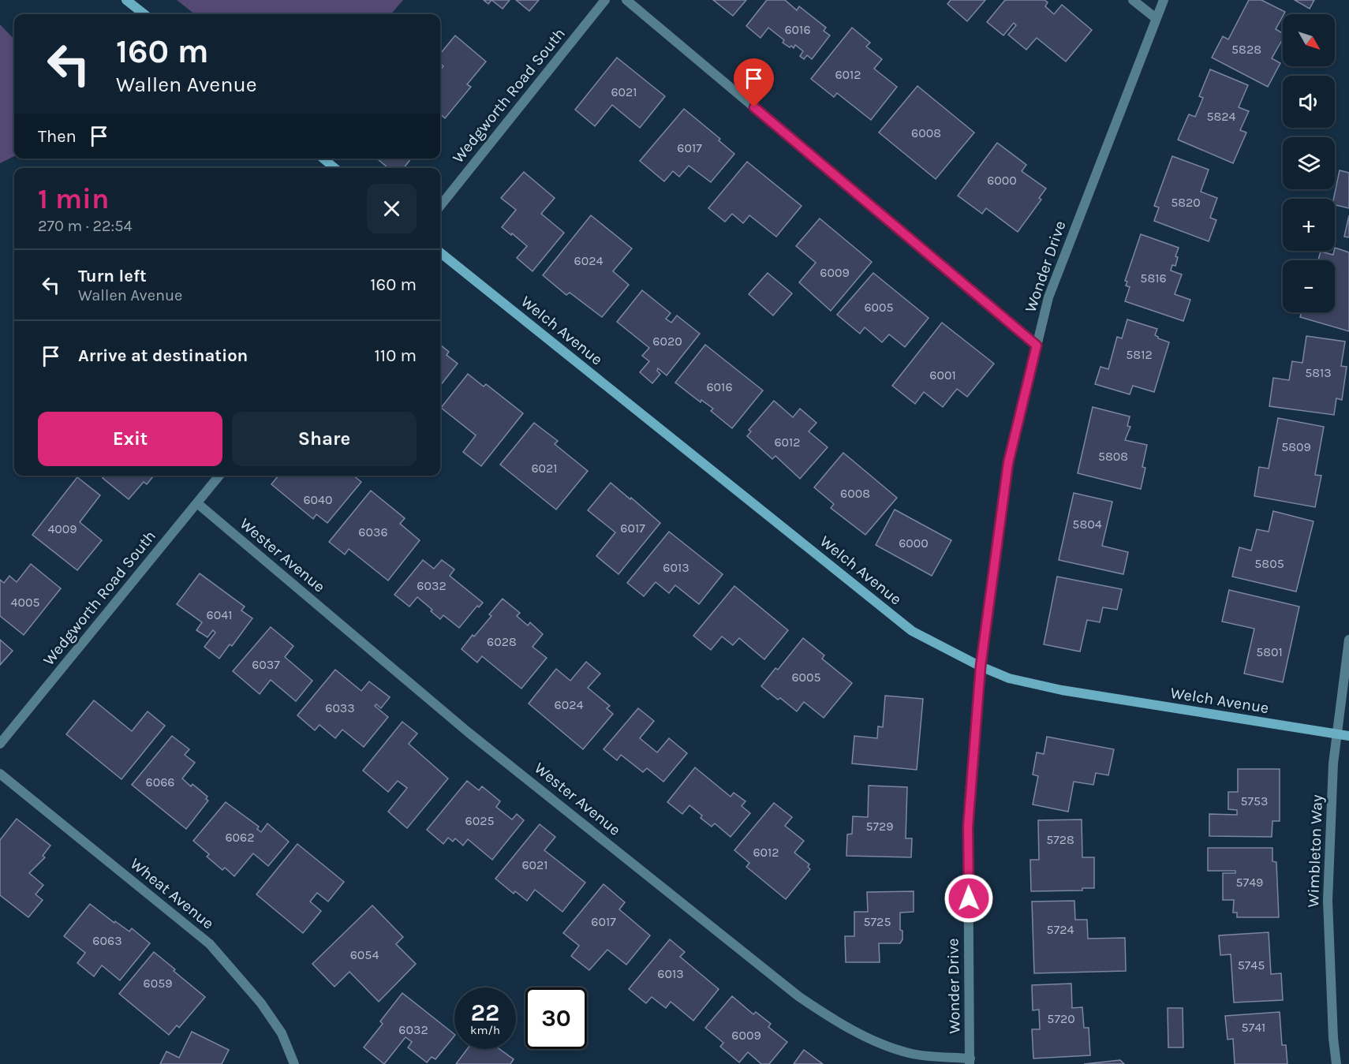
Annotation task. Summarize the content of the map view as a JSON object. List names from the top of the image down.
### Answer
{
  "streets": {
    "street": [
      "Wedgworth Road South",
      "Wonder Drive",
      "Welch Avenue",
      "Wester Avenue",
      "Wimbleton Way",
      "Wheat Avenue"
    ]
  },
  "crossings": [
    ["Wedgworth Road South", "Wester Avenue"],
    ["Wonder Drive", "Welch Avenue"],
    ["Wonder Drive", "Wester Avenue"],
    ["Welch Avenue", "Wimbleton Way"]
  ],
  "house_numbers": [
    "6016",
    "5828",
    "6012",
    "6021",
    "5824",
    "6008",
    "6017",
    "6000",
    "5820",
    "6024",
    "6009",
    "5816",
    "6005",
    "6020",
    "5812",
    "5813",
    "6001",
    "6016",
    "6012",
    "5809",
    "5808",
    "6021",
    "6008",
    "6040",
    "5804",
    "6017",
    "4009",
    "6036",
    "6000",
    "5805",
    "6013",
    "6032",
    "4005",
    "6041",
    "6028",
    "5801",
    "6037",
    "6005",
    "6024",
    "6033",
    "6066",
    "5753",
    "6025",
    "5729",
    "6062",
    "5728",
    "6012",
    "6021",
    "5749",
    "6017",
    "5725",
    "5724",
    "6063",
    "6054",
    "5745",
    "6013",
    "6059",
    "5720",
    "5741",
    "6032",
    "6009"
  ],
  "north": "bottom right",
  "page": {
    "map_buttons": ["+", "−"],
    "turn": ["160 m", "Wallen Avenue"],
    "then": "Then",
    "heading": ["1 min", "270 m · 22:54"],
    "list": [
      {
        "name": "Turn left",
        "note": "Wallen Avenue",
        "value": "160 m"
      },
      {
        "name": "Arrive at destination",
        "value": "110 m"
      }
    ],
    "buttons": ["Exit", "Share"],
    "speed": "22 km/h",
    "limit": "30"
  }
}
